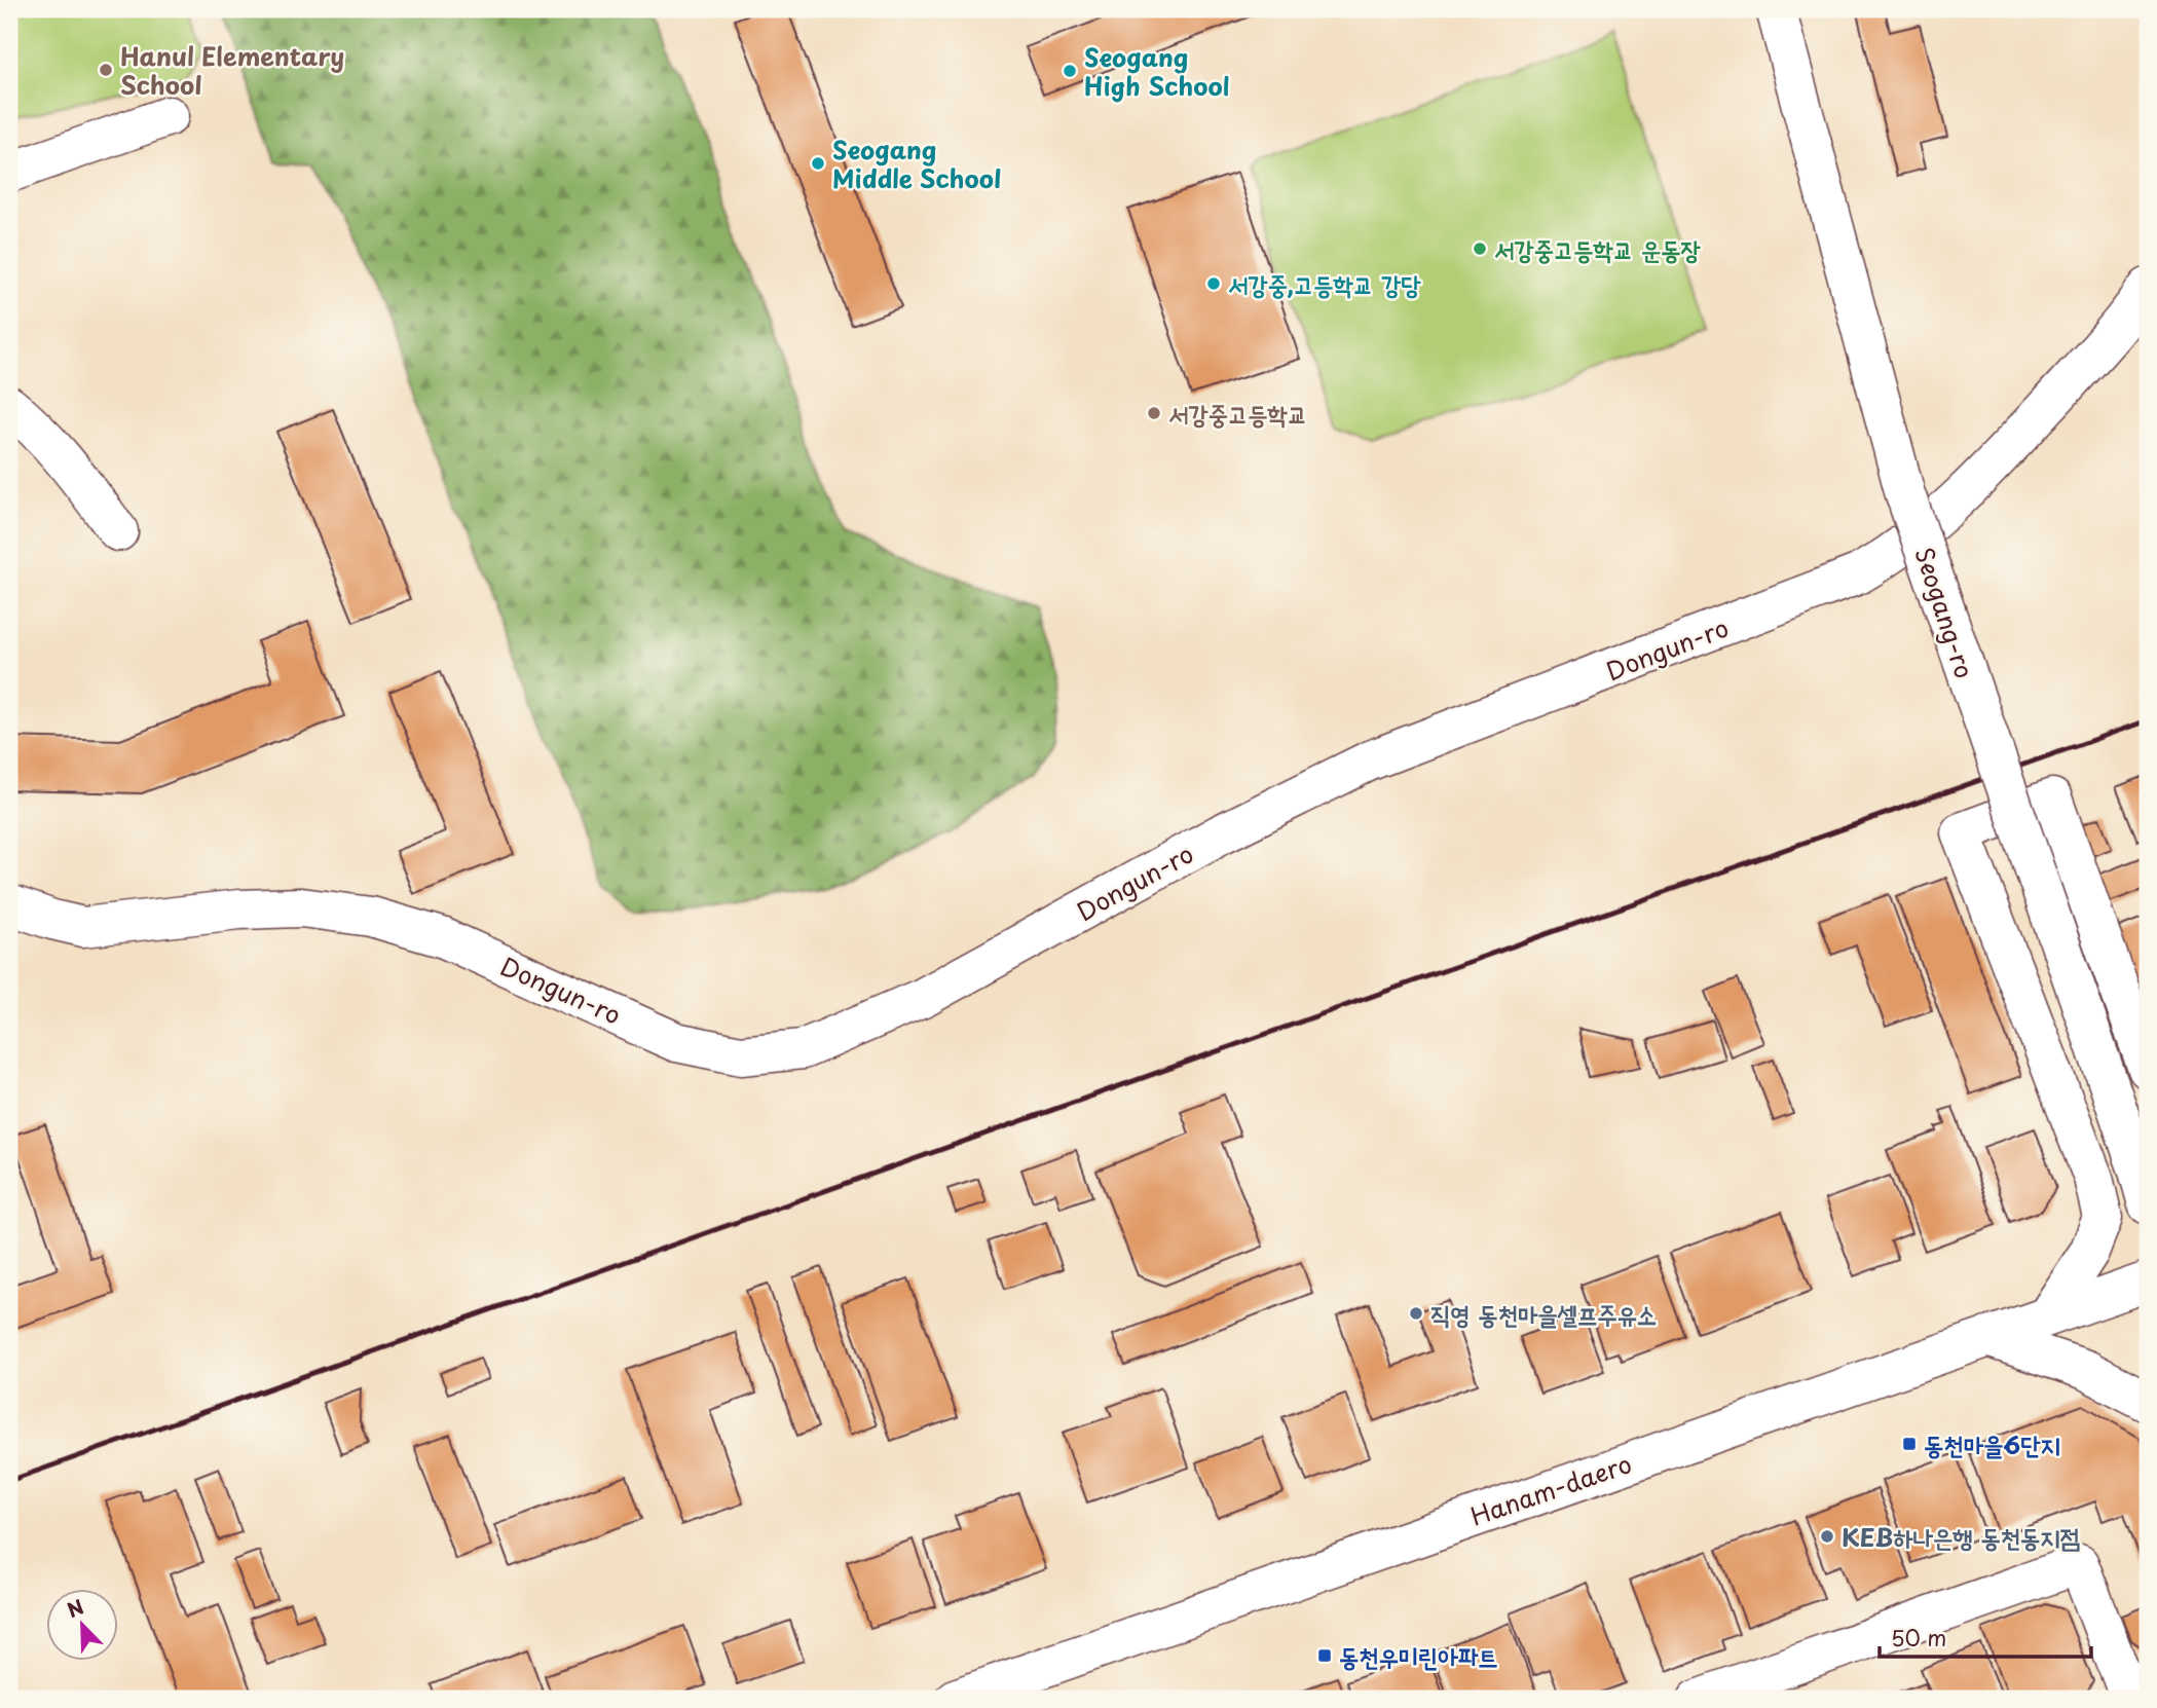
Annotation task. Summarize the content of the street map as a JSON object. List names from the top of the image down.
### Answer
{
  "streets": {
    "street": ["Seogang-ro", "Dongun-ro", "Hanam-daero"]
  },
  "places": {
    "other": [
      "Hanul Elementary School",
      "Seogang High School",
      "Seogang Middle School",
      "서강중고등학교 운동장",
      "서강중,고등학교 강당",
      "서강중고등학교",
      "직영 동천마을셀프주유소",
      "KEB하나은행 동천동지점"
    ],
    "transit": ["동천마을6단지", "동천우미린아파트"]
  },
  "scale_bar": "50 m",
  "north": "top left"
}
